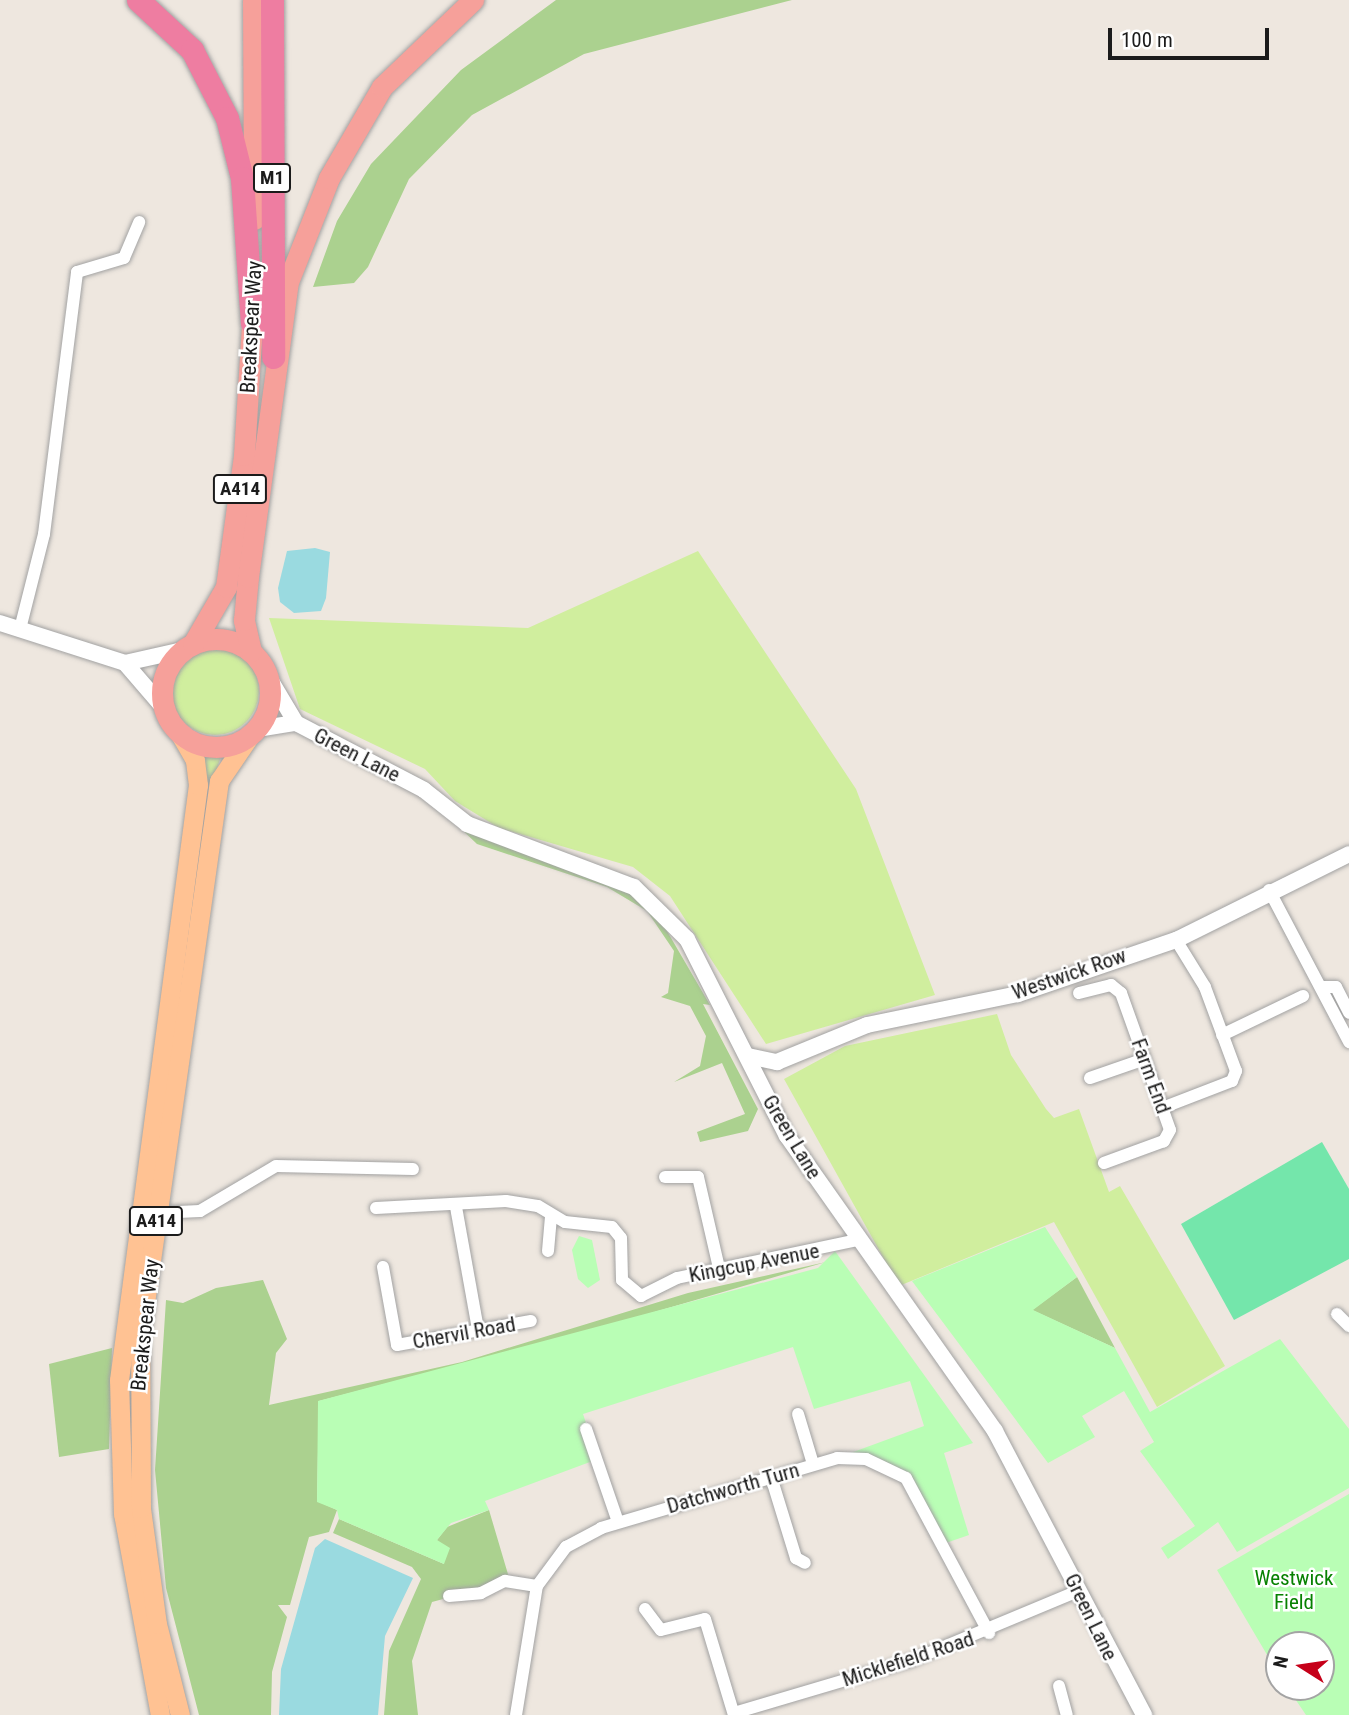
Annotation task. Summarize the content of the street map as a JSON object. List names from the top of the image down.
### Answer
{
  "streets": {
    "highway": ["M1", "Breakspear Way", "A414"],
    "street": [
      "Green Lane",
      "Westwick Row",
      "Farm End",
      "Kingcup Avenue",
      "Chervil Road",
      "Datchworth Turn",
      "Micklefield Road"
    ]
  },
  "crossings": [
    ["M1", "Breakspear Way"],
    ["M1", "A414"],
    ["Breakspear Way", "A414"],
    ["Breakspear Way", "Green Lane"],
    ["Green Lane", "Kingcup Avenue"],
    ["Green Lane", "Micklefield Road"],
    ["Datchworth Turn", "Micklefield Road"]
  ],
  "parks": ["Westwick Field"],
  "scale_bar": "100 m",
  "north": "left"
}
